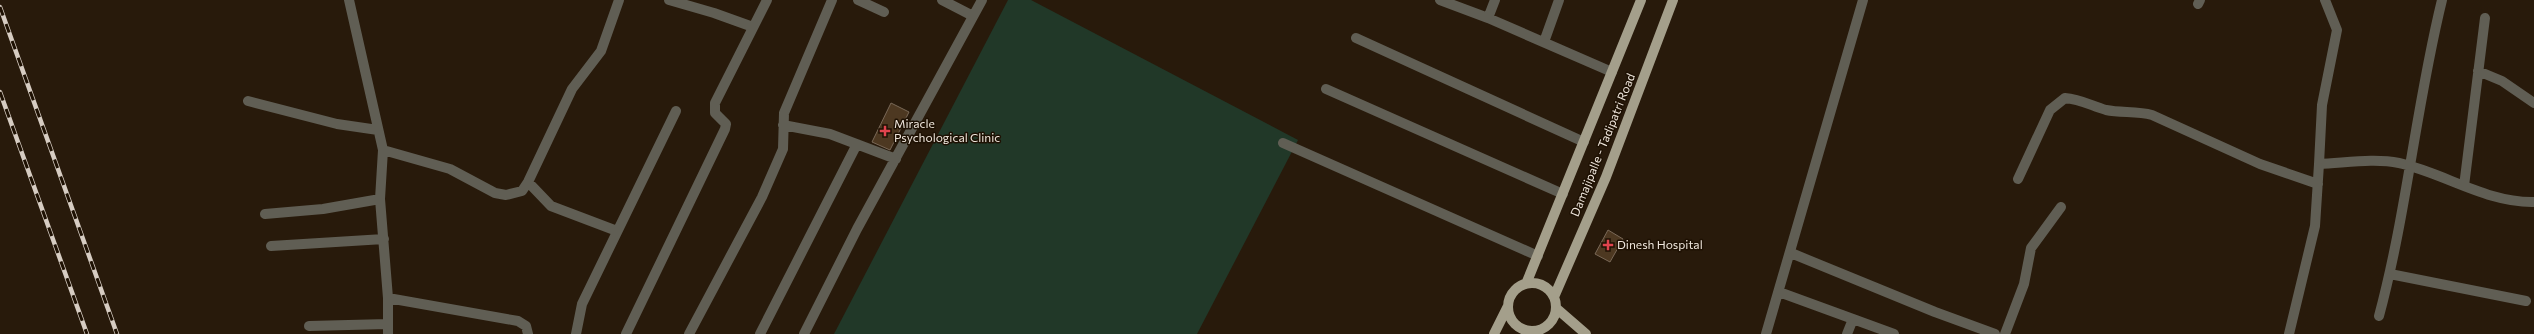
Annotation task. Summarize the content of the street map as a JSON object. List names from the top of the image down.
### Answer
{
  "streets": {
    "main road": ["Damajipalle - Tadipatri Road"]
  },
  "places": {
    "health": ["Miracle Psychological Clinic", "Dinesh Hospital"]
  }
}
